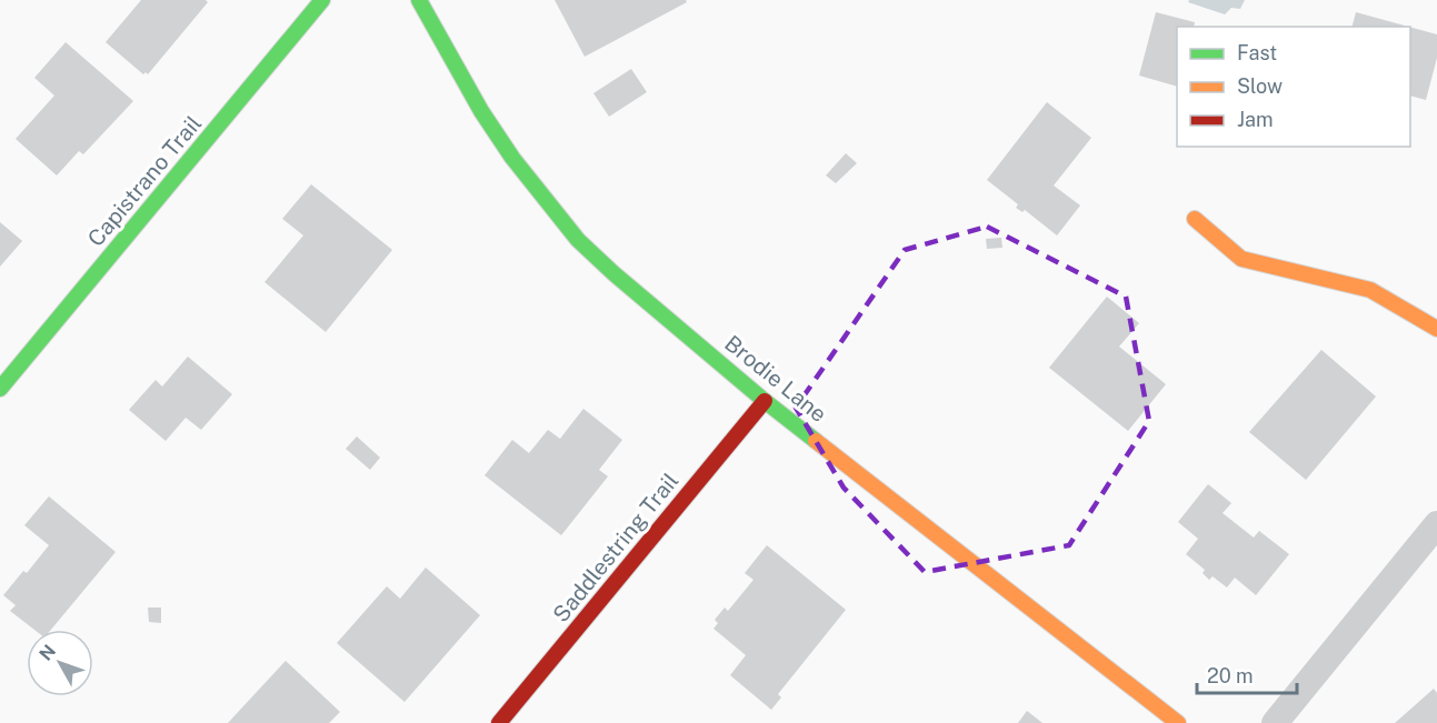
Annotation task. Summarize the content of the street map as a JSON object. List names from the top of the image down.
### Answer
{
  "streets": {
    "street": ["Capistrano Trail", "Brodie Lane", "Saddlestring Trail"]
  },
  "crossings": [
    ["Brodie Lane", "Saddlestring Trail"]
  ],
  "legend": ["Fast", "Slow", "Jam"],
  "scale_bar": "20 m",
  "north": "top left"
}
